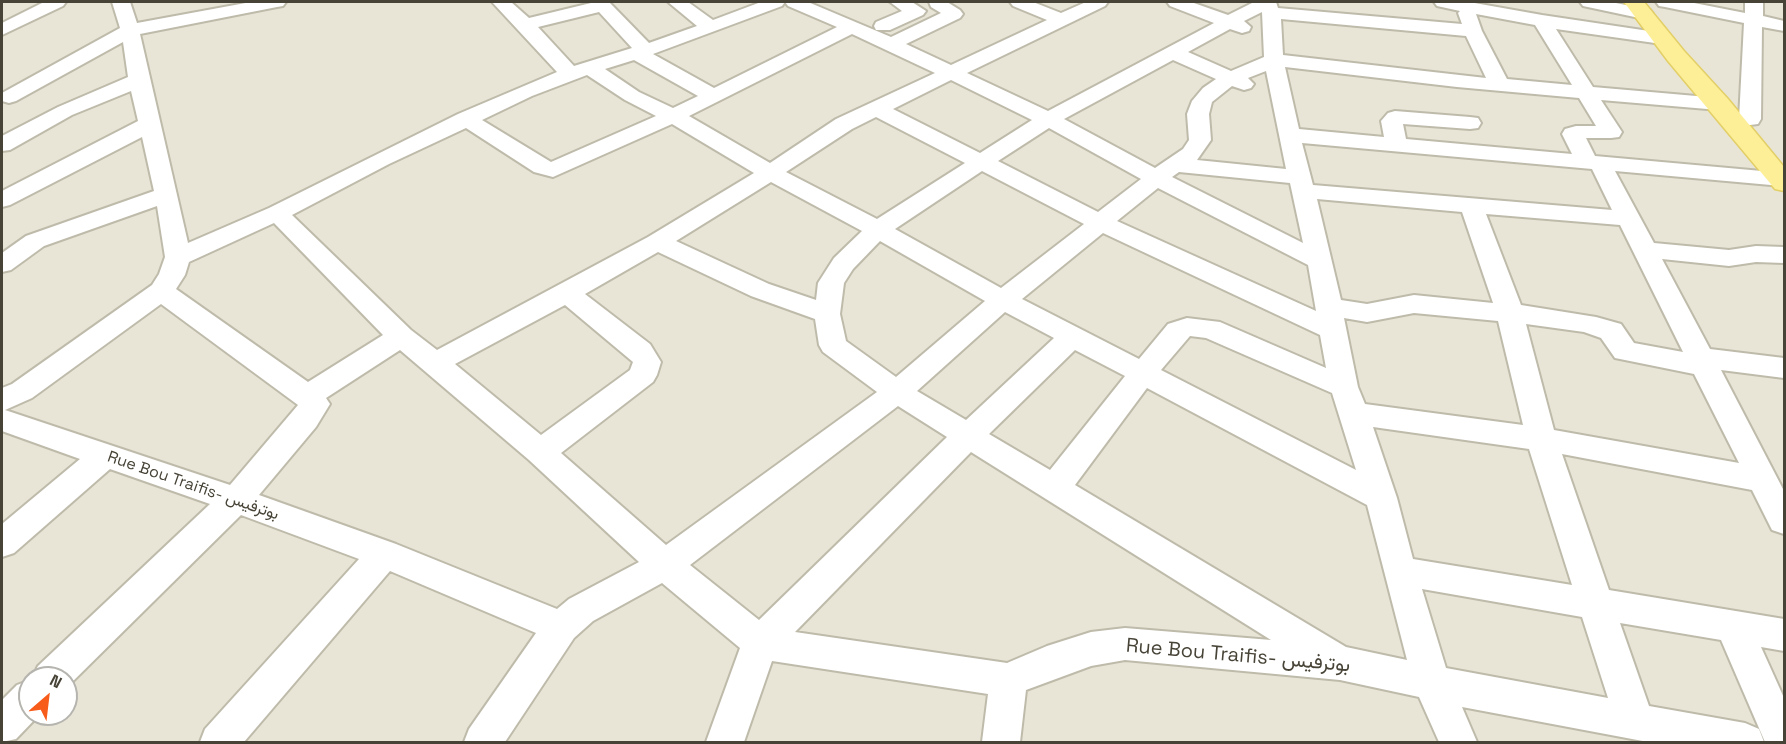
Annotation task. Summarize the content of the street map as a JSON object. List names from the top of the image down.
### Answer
{
  "streets": {
    "street": ["Rue Bou Traifis- بوترفيس"]
  },
  "north": "top right"
}
